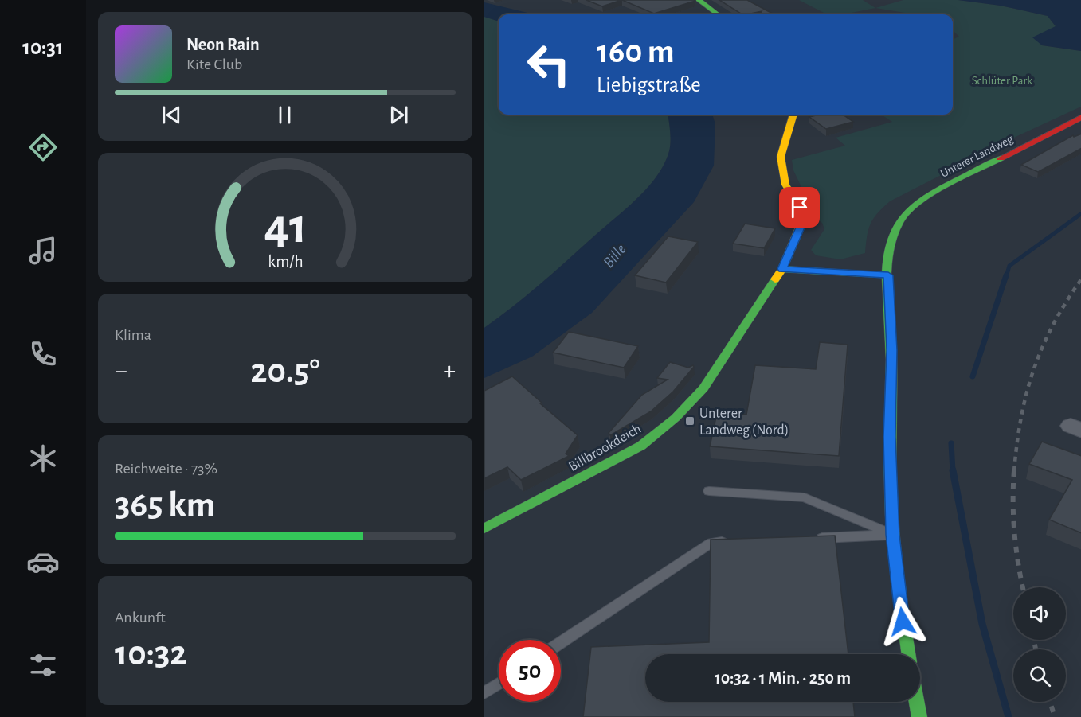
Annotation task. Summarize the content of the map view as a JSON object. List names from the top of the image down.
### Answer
{
  "streets": {
    "street": ["Unterer Landweg", "Billbrookdeich"]
  },
  "water": ["Bille"],
  "parks": ["Schlüter Park"],
  "places": {
    "transit": ["Unterer Landweg (Nord)"]
  },
  "page": {
    "tabs": "10:31",
    "turn": ["160 m", "Liebigstraße"],
    "song": ["Neon Rain", "Kite Club"],
    "tile": [
      "Klima",
      ["Reichweite · 73%", "365 km"],
      ["Ankunft", "10:32"]
    ],
    "heat": ["−", "20.5°", "+"],
    "limit": "50",
    "trip": "10:32 · 1 Min. · 250 m",
    "gauge": ["41", "km/h"]
  }
}
